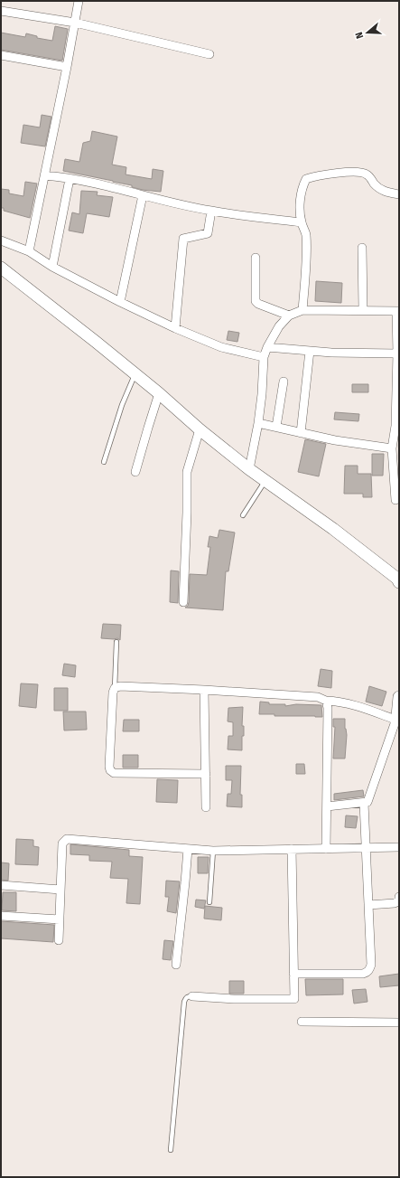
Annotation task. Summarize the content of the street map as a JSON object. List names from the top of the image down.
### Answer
{
  "north": "left"
}
